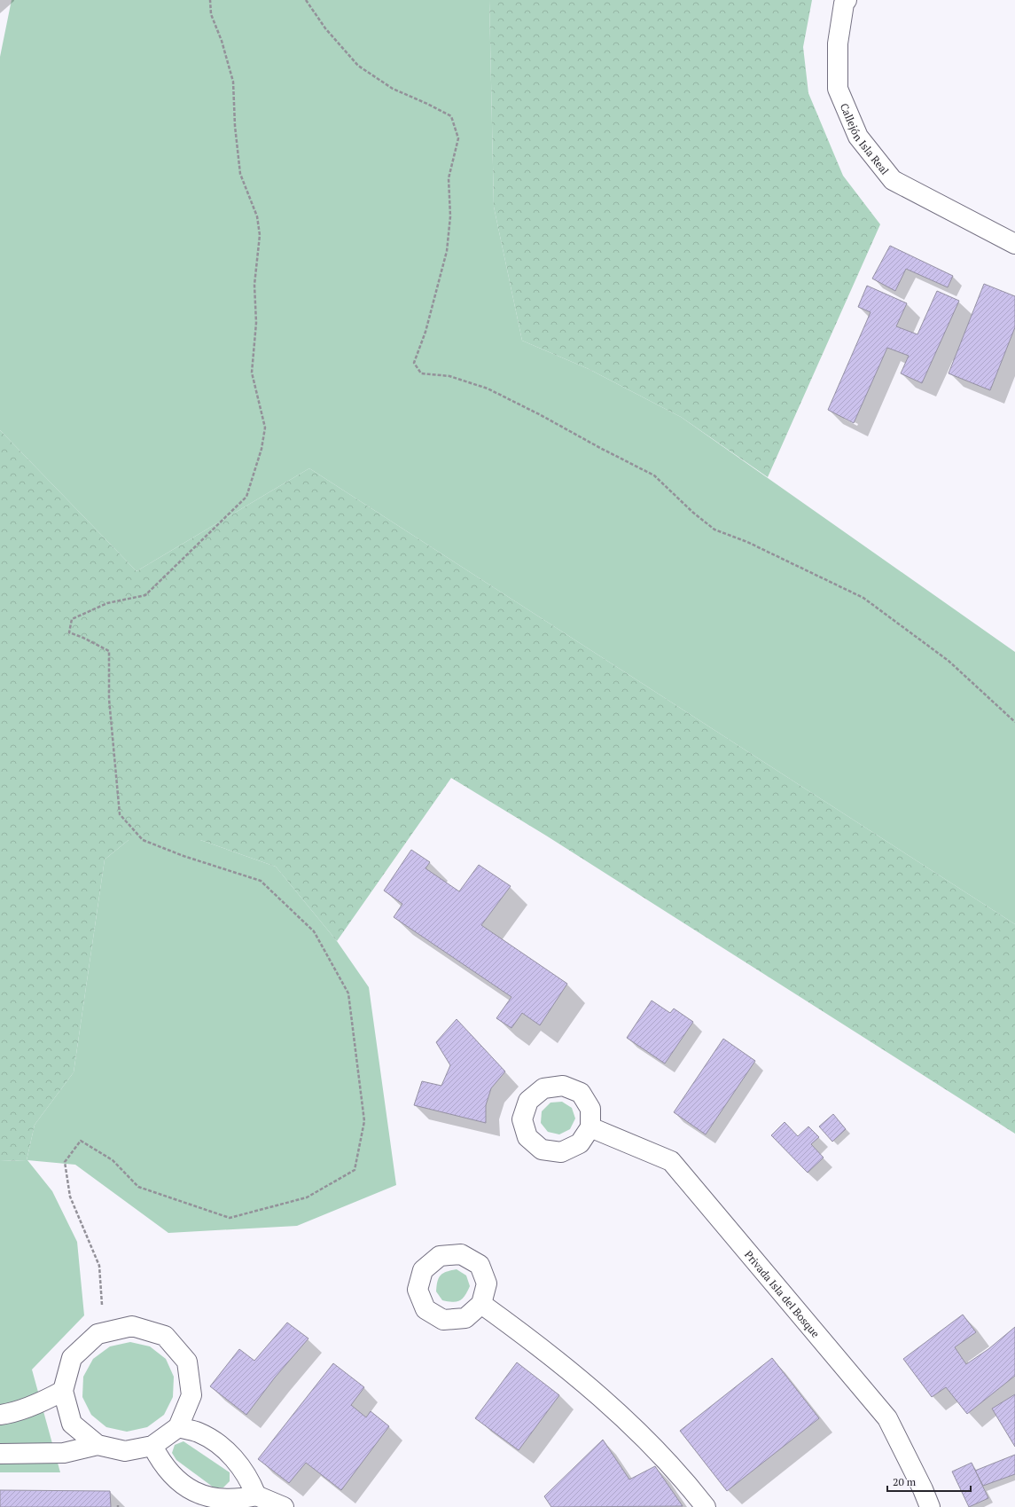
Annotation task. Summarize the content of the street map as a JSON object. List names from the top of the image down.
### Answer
{
  "streets": {
    "street": ["Callejón Isla Real", "Privada Isla del Bosque"]
  },
  "scale_bar": "20 m"
}
